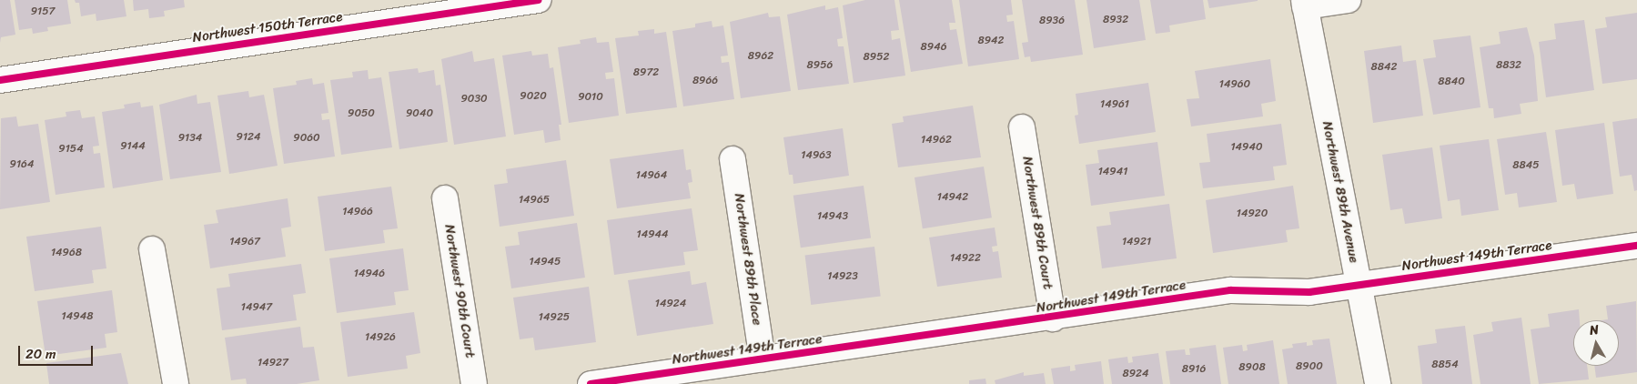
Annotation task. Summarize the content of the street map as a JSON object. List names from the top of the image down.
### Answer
{
  "streets": {
    "street": [
      "Northwest 150th Terrace",
      "Northwest 89th Avenue",
      "Northwest 89th Court",
      "Northwest 149th Terrace",
      "Northwest 89th Place",
      "Northwest 90th Court"
    ]
  },
  "crossings": [
    ["Northwest 89th Avenue", "Northwest 149th Terrace"],
    ["Northwest 89th Court", "Northwest 149th Terrace"],
    ["Northwest 149th Terrace", "Northwest 89th Place"]
  ],
  "house_numbers": [
    "9157",
    "8932",
    "8936",
    "8942",
    "8946",
    "8962",
    "8952",
    "8956",
    "8832",
    "8842",
    "8972",
    "8966",
    "8840",
    "14960",
    "9020",
    "9010",
    "9030",
    "14961",
    "9050",
    "9040",
    "9124",
    "9134",
    "9060",
    "14962",
    "9144",
    "14940",
    "9154",
    "14963",
    "9164",
    "8845",
    "14941",
    "14964",
    "14942",
    "14965",
    "14966",
    "14920",
    "14943",
    "14944",
    "14967",
    "14921",
    "14968",
    "14922",
    "14945",
    "14946",
    "14923",
    "14924",
    "14947",
    "14948",
    "14925",
    "14926",
    "14927",
    "8854",
    "8900",
    "8908",
    "8916",
    "8924"
  ],
  "scale_bar": "20 m",
  "north": "top"
}
